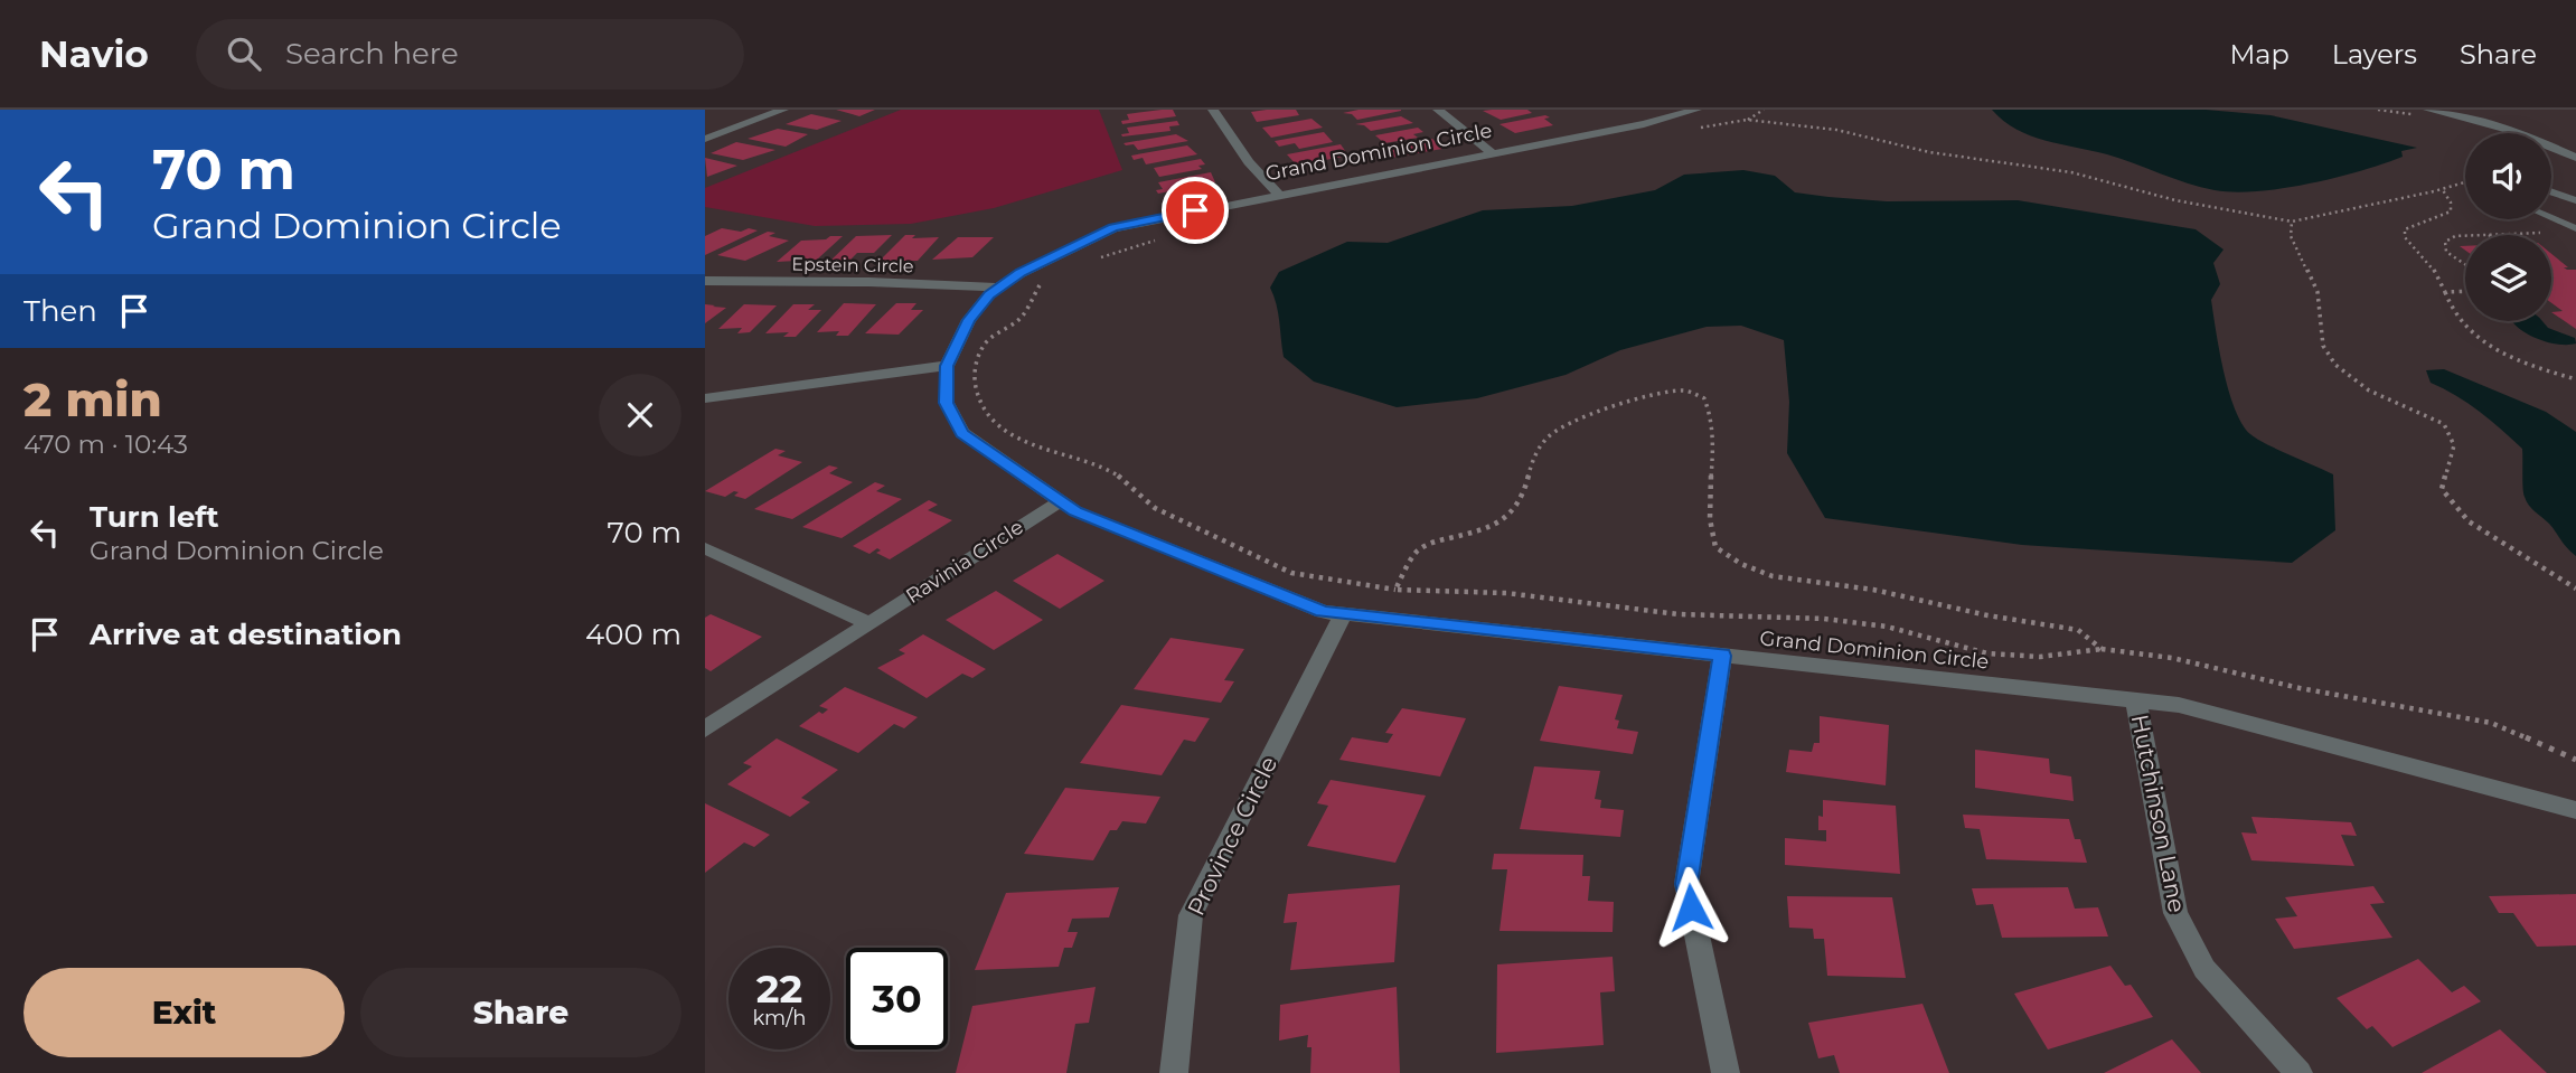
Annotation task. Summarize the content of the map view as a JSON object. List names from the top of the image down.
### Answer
{
  "streets": {
    "street": [
      "Grand Dominion Circle",
      "Epstein Circle",
      "Ravinia Circle",
      "Hutchinson Lane",
      "Province Circle"
    ]
  },
  "crossings": [
    ["Grand Dominion Circle", "Epstein Circle"],
    ["Grand Dominion Circle", "Ravinia Circle"],
    ["Grand Dominion Circle", "Hutchinson Lane"],
    ["Grand Dominion Circle", "Province Circle"]
  ],
  "page": {
    "header": "Navio",
    "search": "Search here",
    "nav": ["Map", "Layers", "Share"],
    "turn": ["70 m", "Grand Dominion Circle"],
    "then": "Then",
    "heading": ["2 min", "470 m · 10:43"],
    "list": [
      {
        "name": "Turn left",
        "note": "Grand Dominion Circle",
        "value": "70 m"
      },
      {
        "name": "Arrive at destination",
        "value": "400 m"
      }
    ],
    "speed": "22 km/h",
    "limit": "30",
    "buttons": ["Exit", "Share"]
  }
}
